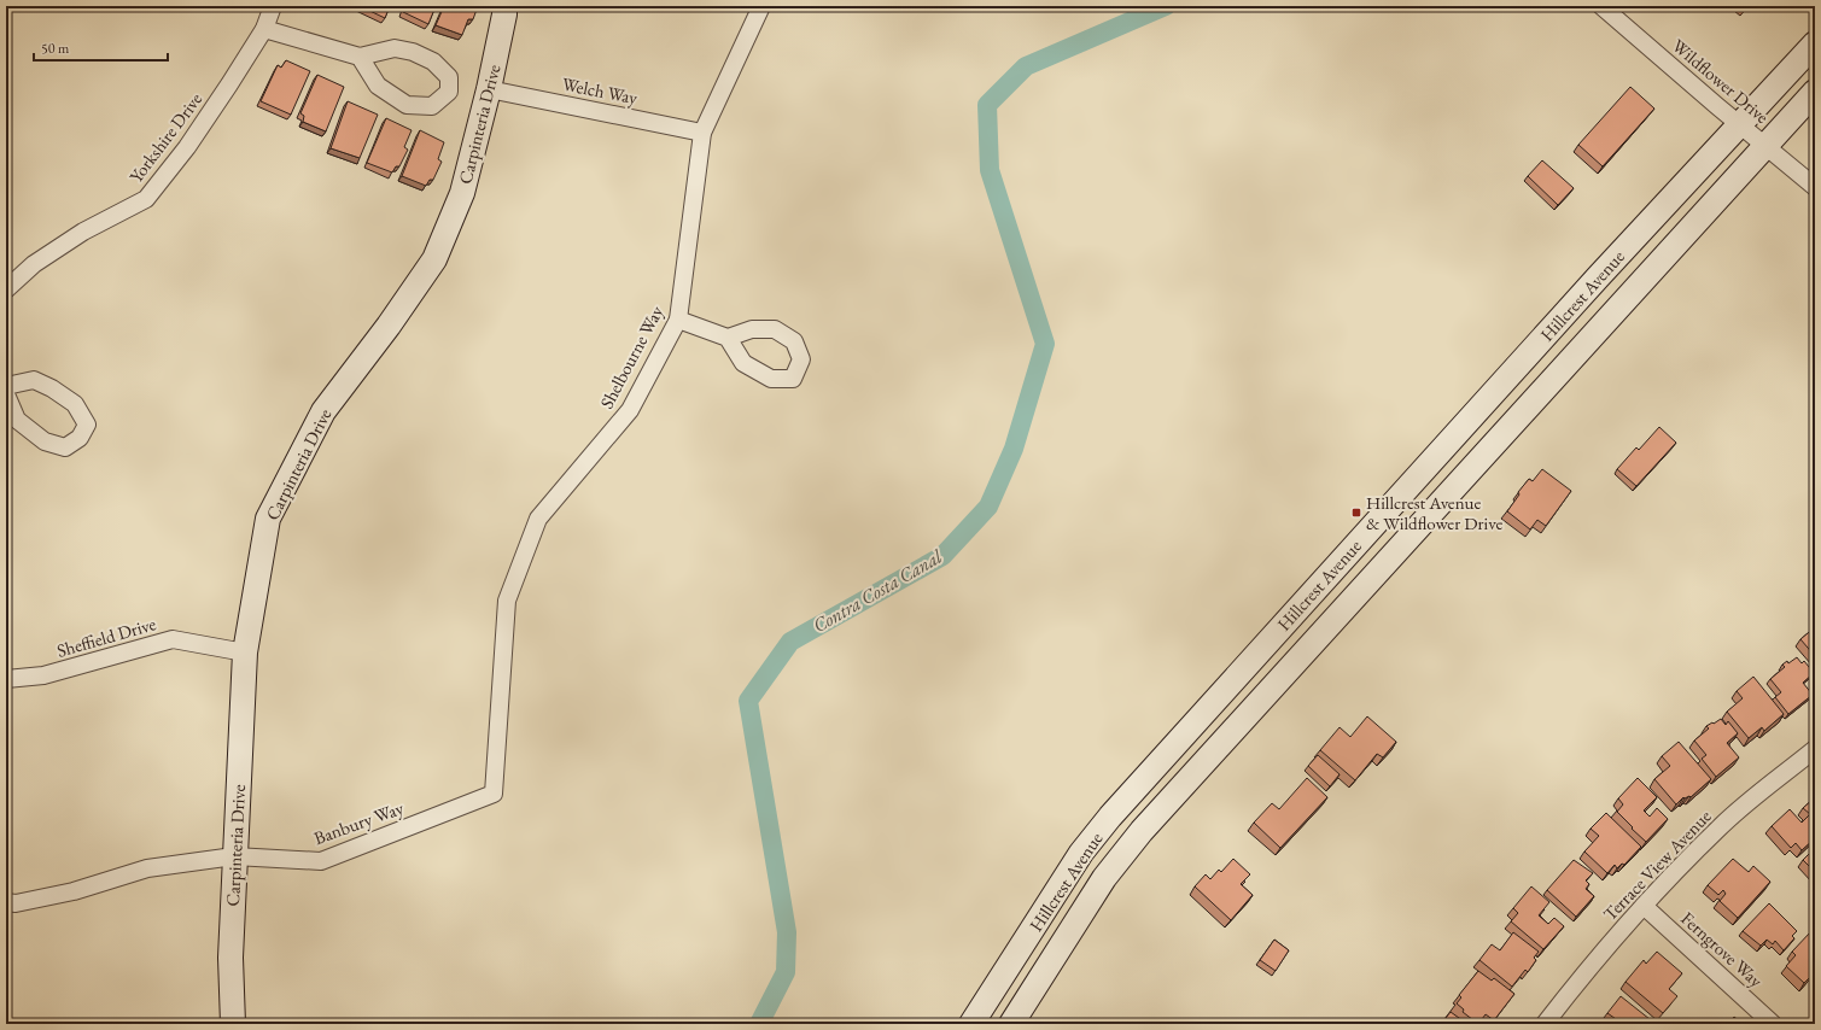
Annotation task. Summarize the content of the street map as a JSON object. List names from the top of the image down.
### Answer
{
  "streets": {
    "main road": ["Carpinteria Drive", "Hillcrest Avenue"],
    "street": [
      "Wildflower Drive",
      "Welch Way",
      "Yorkshire Drive",
      "Shelbourne Way",
      "Sheffield Drive",
      "Banbury Way",
      "Terrace View Avenue",
      "Ferngrove Way"
    ]
  },
  "crossings": [
    ["Wildflower Drive", "Hillcrest Avenue"],
    ["Welch Way", "Carpinteria Drive"],
    ["Welch Way", "Shelbourne Way"],
    ["Carpinteria Drive", "Sheffield Drive"],
    ["Carpinteria Drive", "Banbury Way"],
    ["Shelbourne Way", "Banbury Way"],
    ["Terrace View Avenue", "Ferngrove Way"]
  ],
  "water": ["Contra Costa Canal"],
  "places": {
    "transit": ["Hillcrest Avenue & Wildflower Drive"]
  },
  "scale_bar": "50 m"
}
